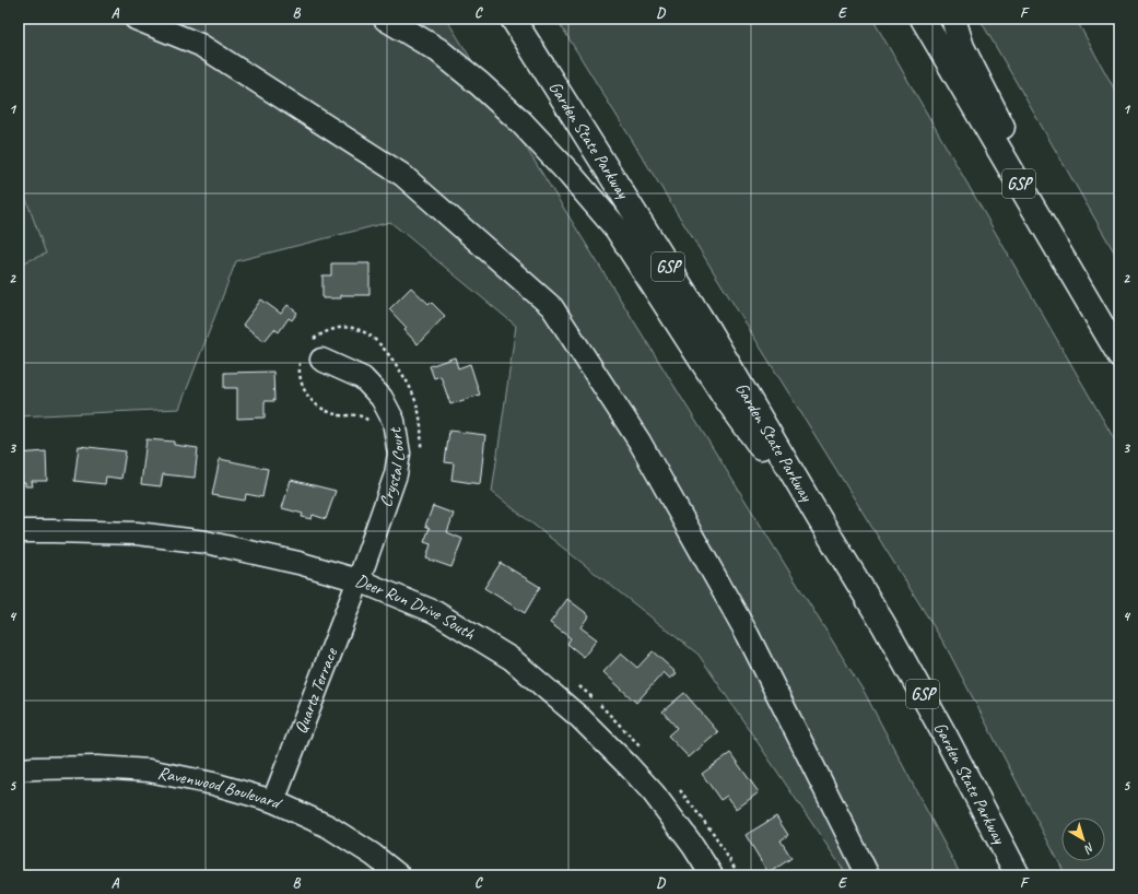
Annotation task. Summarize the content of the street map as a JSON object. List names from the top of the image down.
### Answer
{
  "streets": {
    "highway": ["Garden State Parkway", "GSP"],
    "street": [
      "Crystal Court",
      "Deer Run Drive South",
      "Quartz Terrace",
      "Ravenwood Boulevard"
    ]
  },
  "crossings": [
    ["Crystal Court", "Deer Run Drive South"],
    ["Crystal Court", "Quartz Terrace"],
    ["Deer Run Drive South", "Quartz Terrace"],
    ["Quartz Terrace", "Ravenwood Boulevard"]
  ],
  "north": "bottom right",
  "grid": {
    "columns": [
      "A",
      "B",
      "C",
      "D",
      "E",
      "F"
    ],
    "rows": [
      "1",
      "2",
      "3",
      "4",
      "5"
    ]
  }
}
